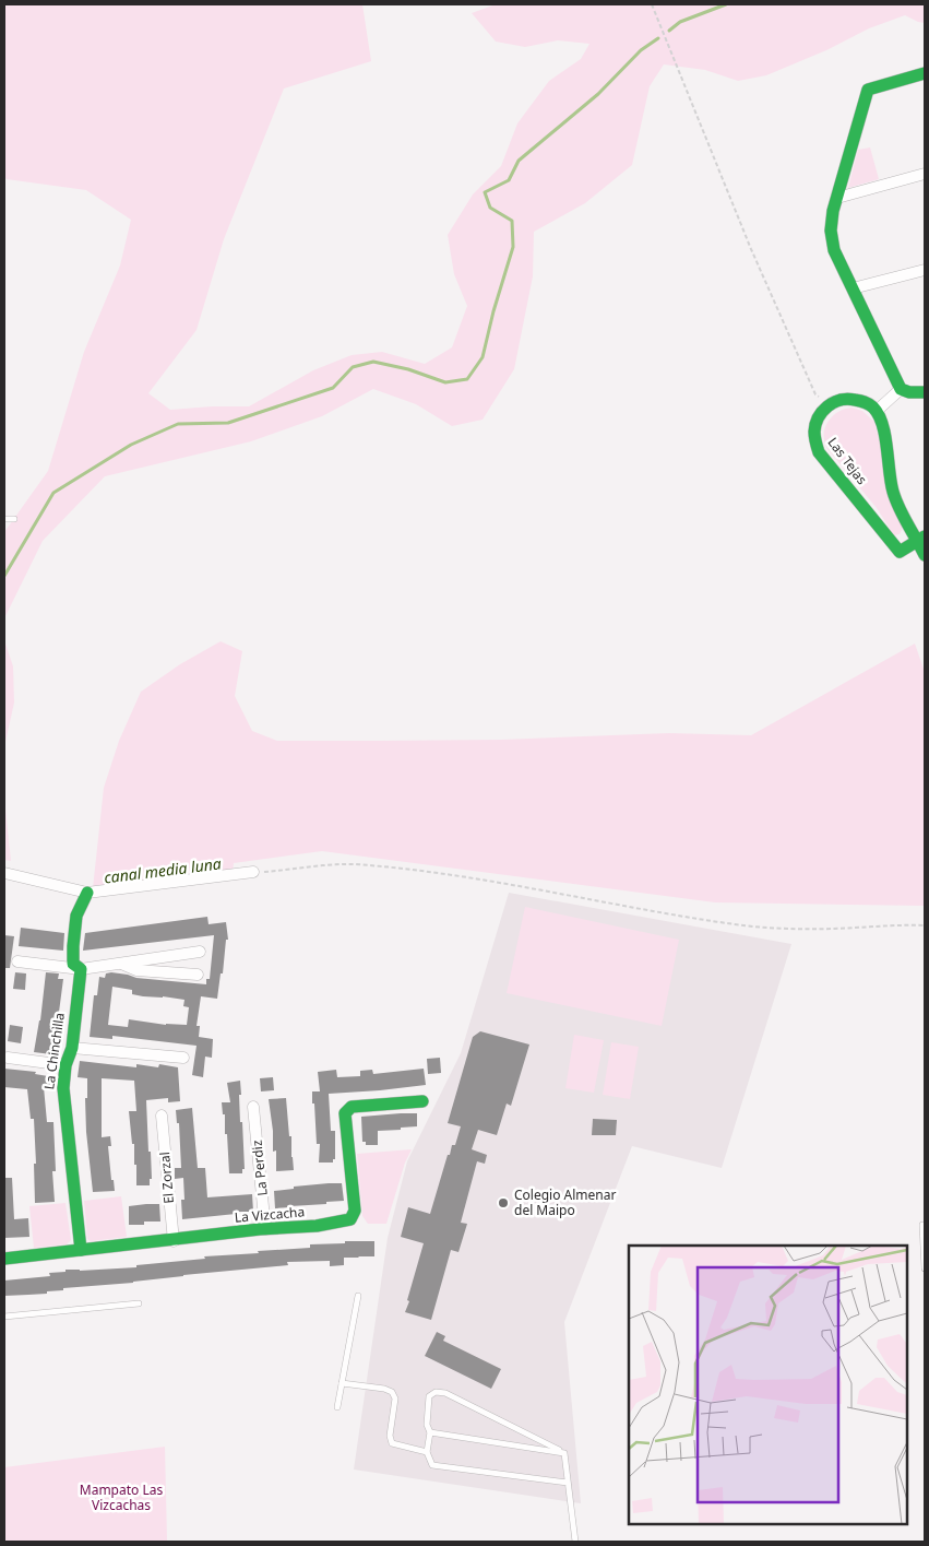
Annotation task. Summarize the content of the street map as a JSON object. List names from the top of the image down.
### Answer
{
  "streets": {
    "street": [
      "Las Tejas",
      "La Chinchilla",
      "La Perdiz",
      "El Zorzal",
      "La Vizcacha"
    ]
  },
  "crossings": [
    ["La Chinchilla", "La Vizcacha"],
    ["La Perdiz", "La Vizcacha"],
    ["El Zorzal", "La Vizcacha"]
  ],
  "water": ["canal media luna"],
  "parks": ["Mampato Las Vizcachas"],
  "places": ["Colegio Almenar del Maipo"]
}
